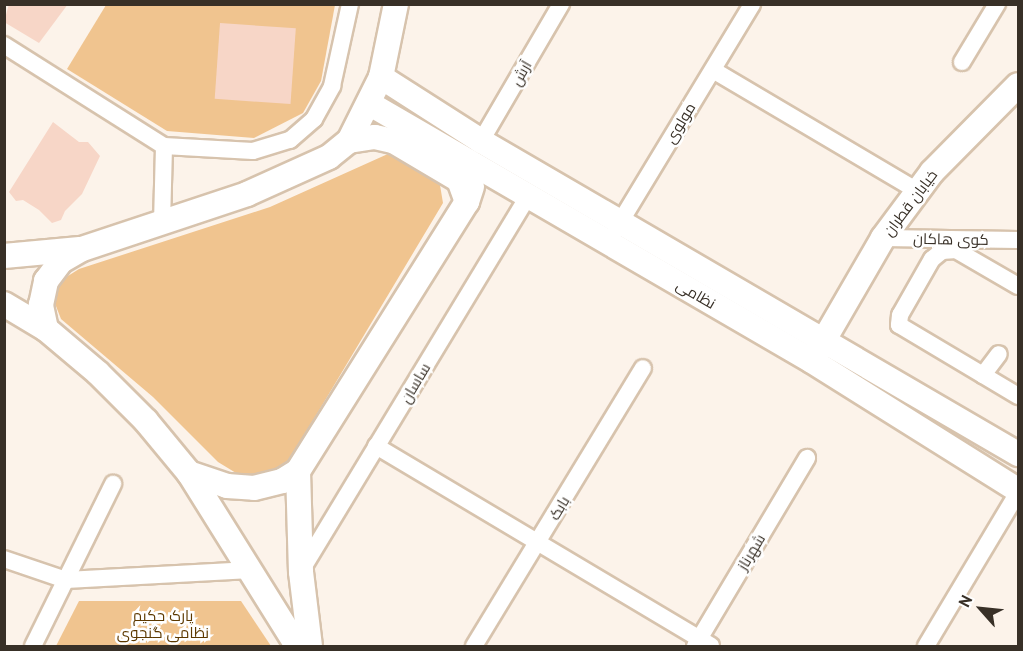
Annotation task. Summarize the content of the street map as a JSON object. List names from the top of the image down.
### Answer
{
  "streets": {
    "main road": ["خیابان قطران", "نظامی"],
    "street": [
      "آرش",
      "مولوی",
      "کوی هاکان",
      "ساسان",
      "بابک",
      "شهرناز"
    ]
  },
  "crossings": [
    ["آرش", "نظامی"],
    ["مولوی", "نظامی"],
    ["خیابان قطران", "کوی هاکان"],
    ["خیابان قطران", "نظامی"],
    ["نظامی", "ساسان"]
  ],
  "parks": ["پارک حکیم نظامی گنجوی"],
  "north": "top left"
}
